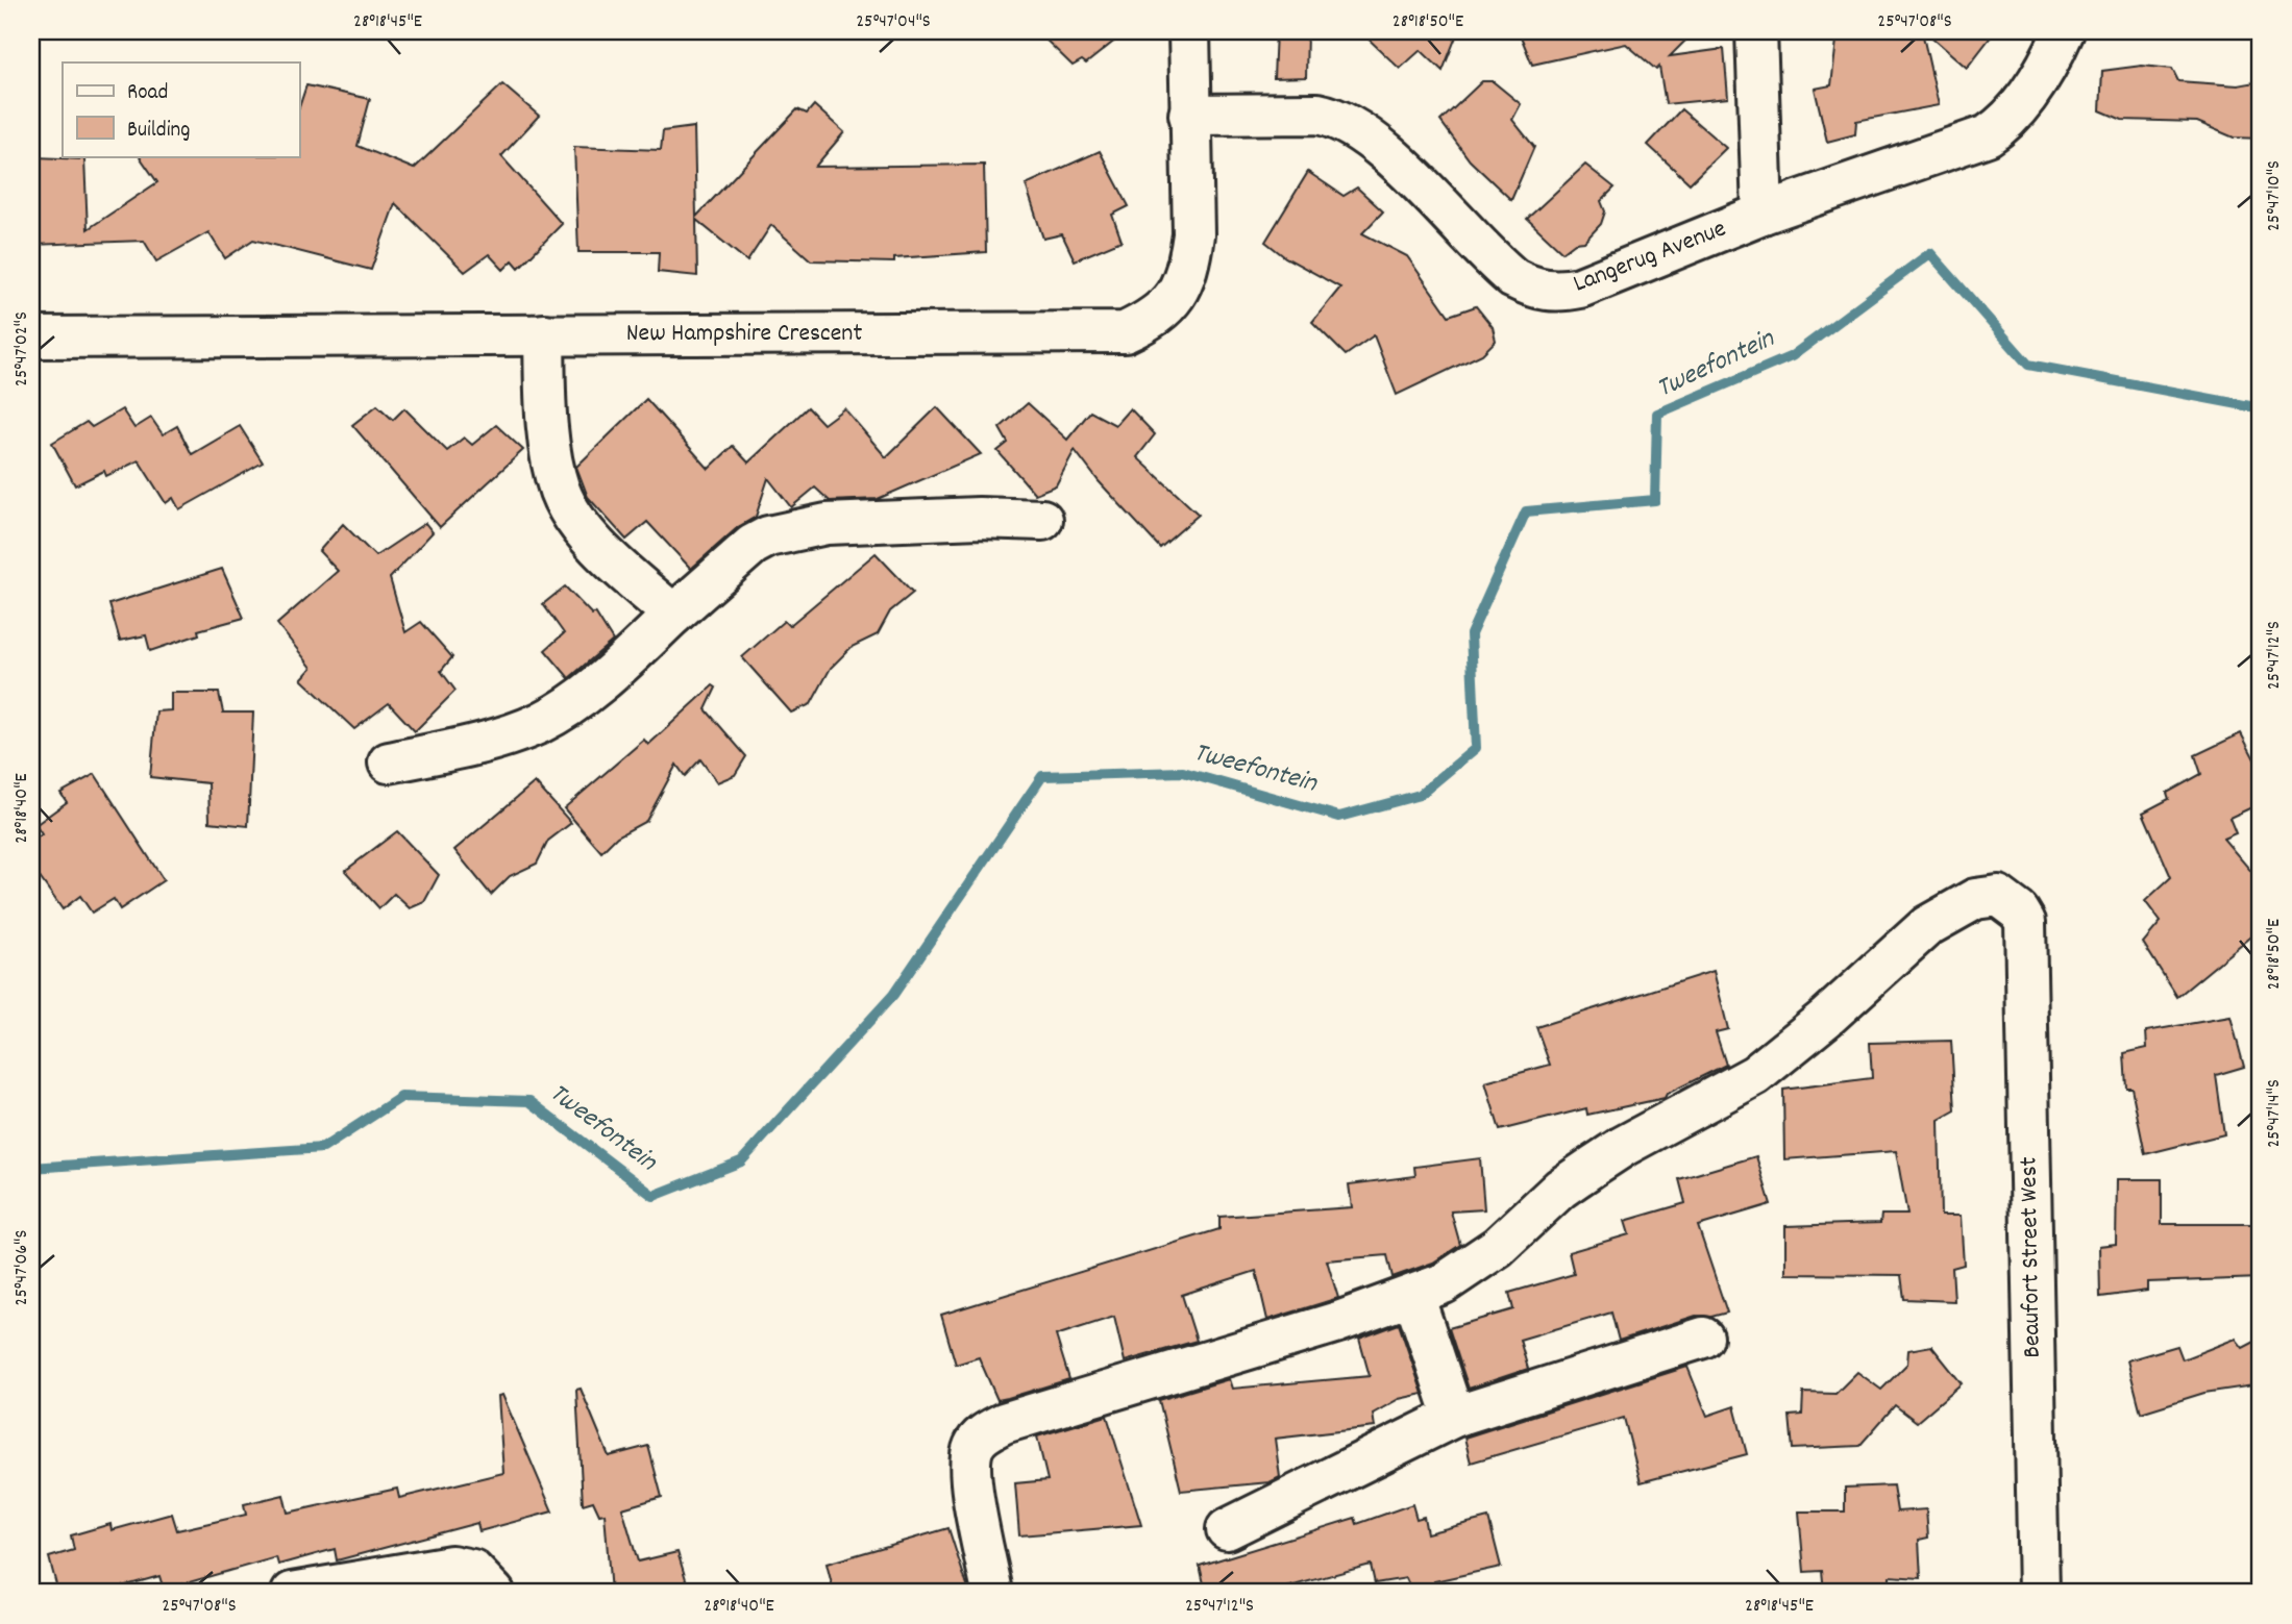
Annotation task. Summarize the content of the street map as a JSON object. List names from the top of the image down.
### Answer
{
  "streets": {
    "street": ["Langerug Avenue", "New Hampshire Crescent", "Beaufort Street West"]
  },
  "crossings": [
    ["Langerug Avenue", "New Hampshire Crescent"]
  ],
  "water": ["Tweefontein"],
  "legend": ["Road", "Building"],
  "coordinates": [
    "28°18'45\"E",
    "25°47'04\"S",
    "28°18'50\"E",
    "25°47'08\"S",
    "25°47'10\"S",
    "25°47'02\"S",
    "25°47'12\"S",
    "28°18'40\"E",
    "25°47'14\"S",
    "25°47'06\"S"
  ]
}
